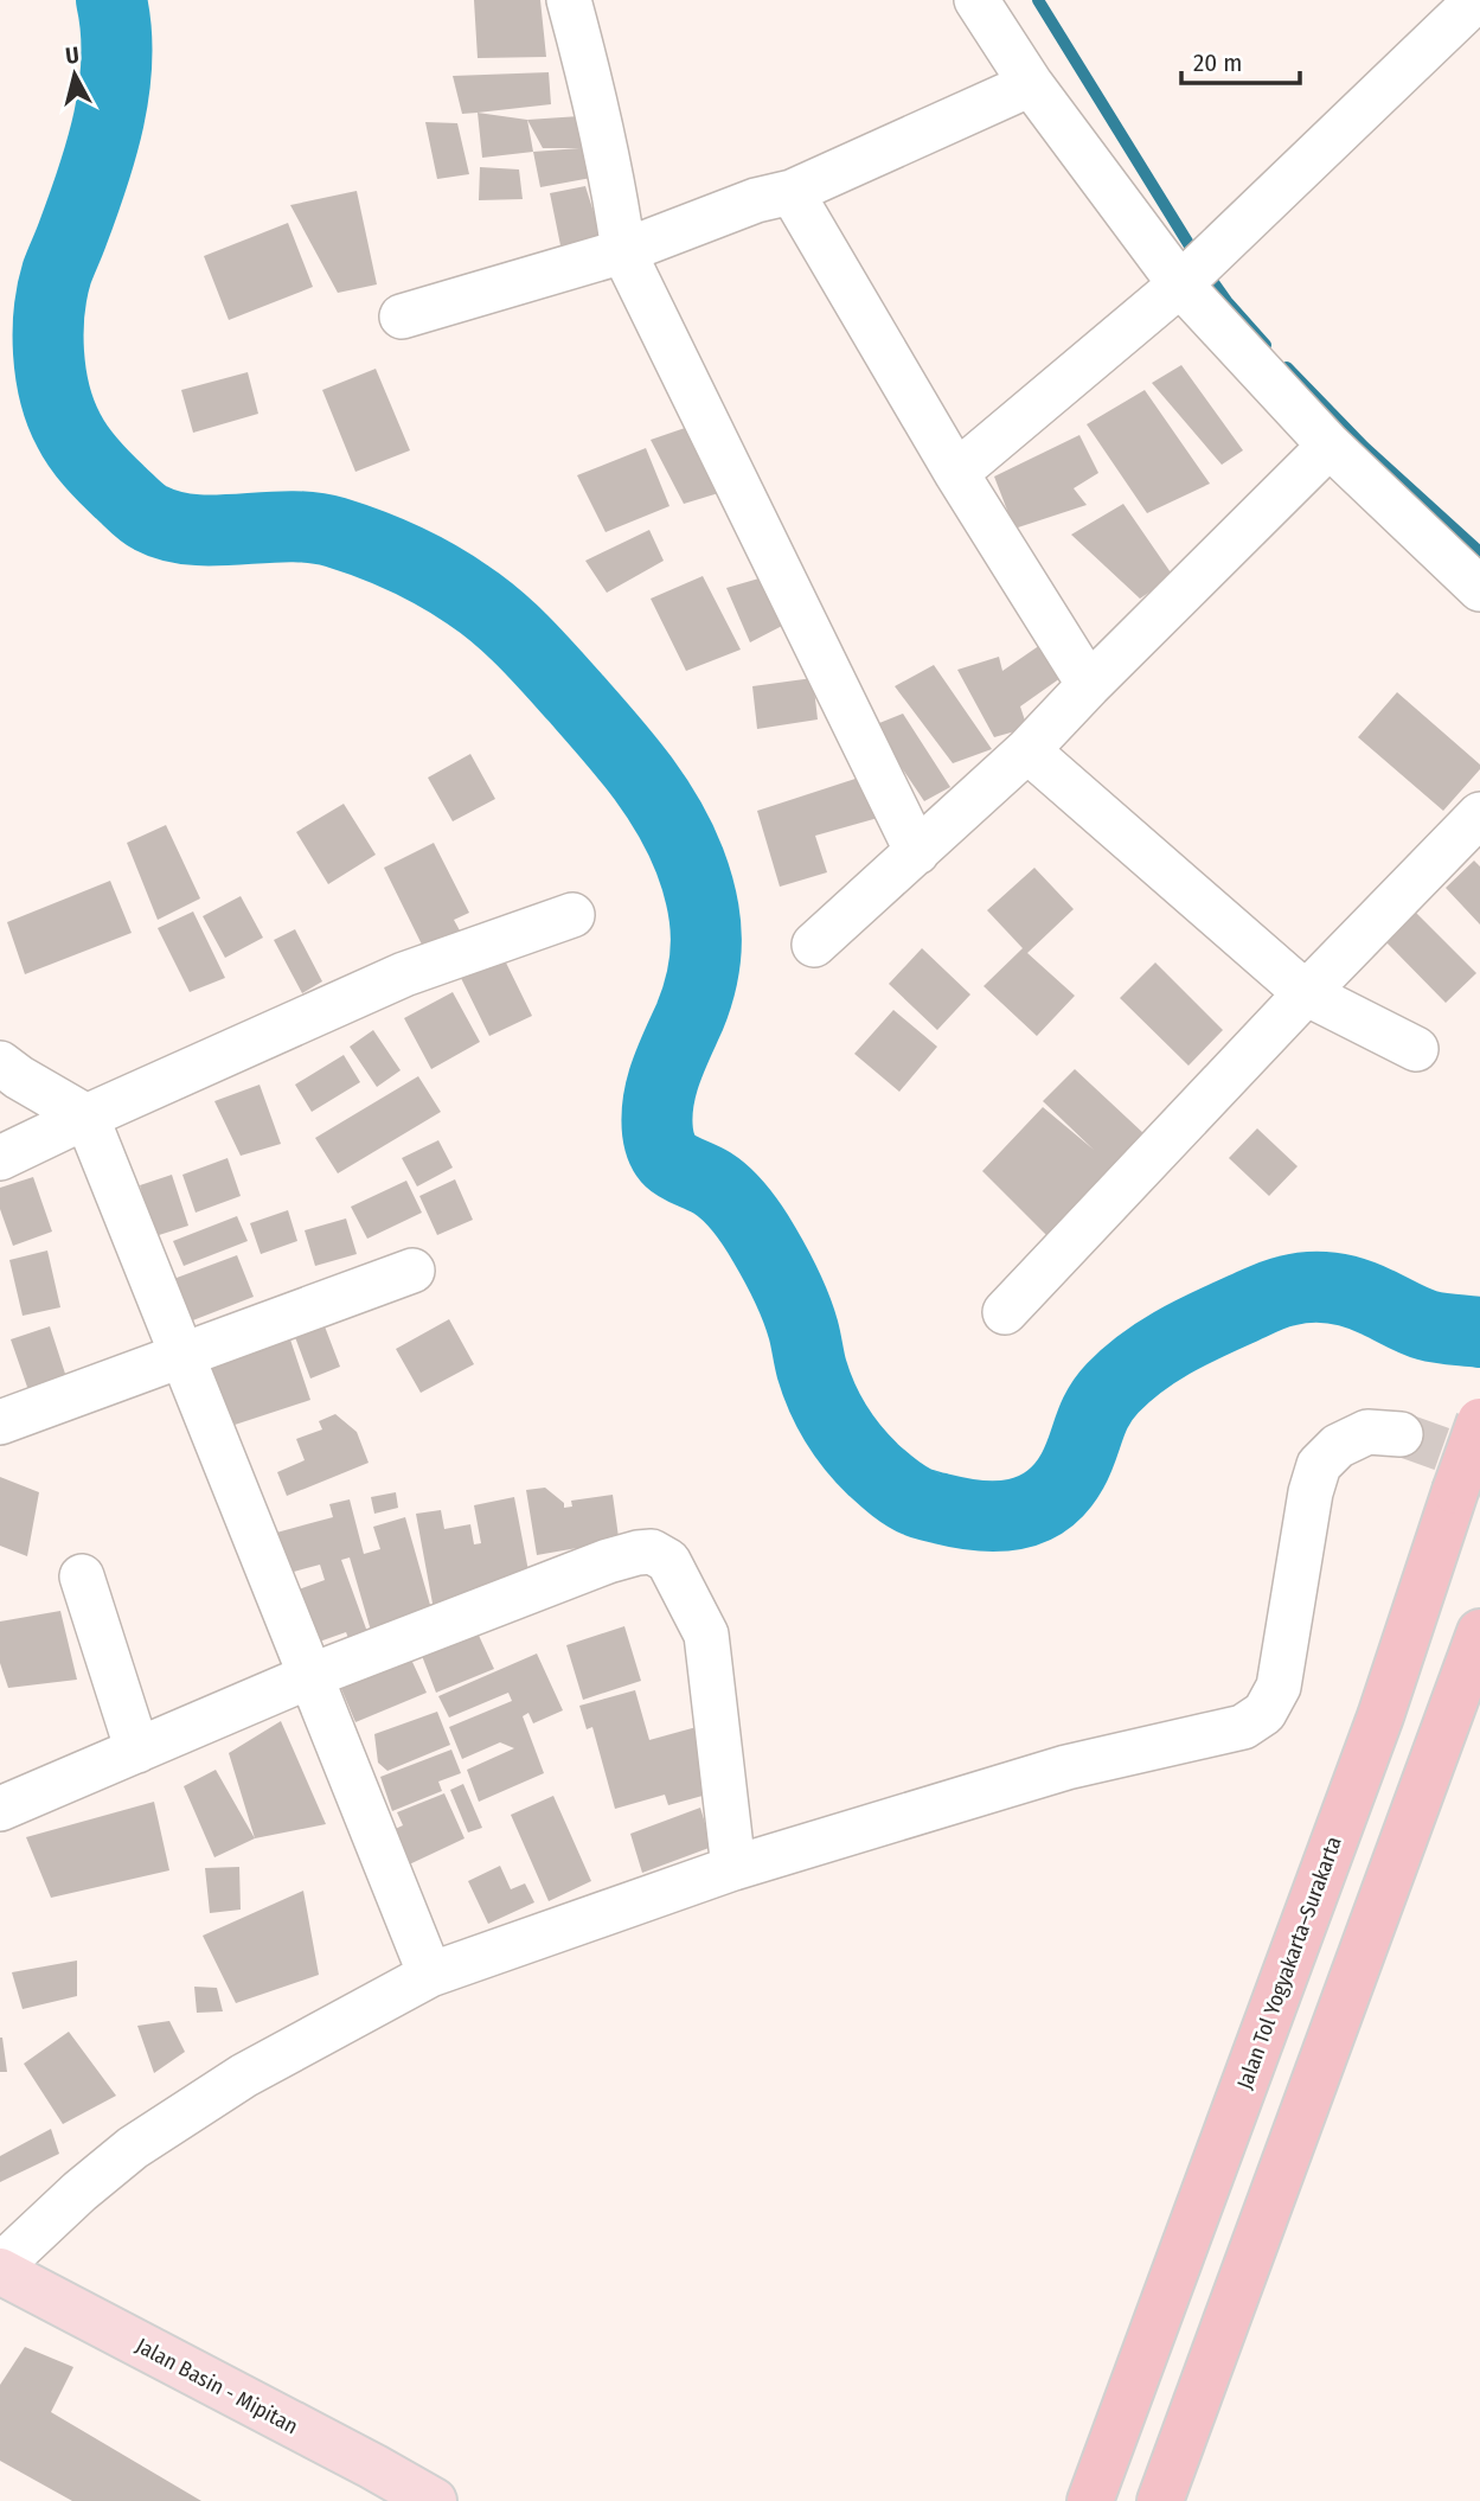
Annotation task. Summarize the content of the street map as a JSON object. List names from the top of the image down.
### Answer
{
  "streets": {
    "highway": ["Jalan Tol Yogyakarta–Surakarta"],
    "main road": ["Jalan Basin - Mipitan"]
  },
  "scale_bar": "20 m",
  "north": "top"
}
